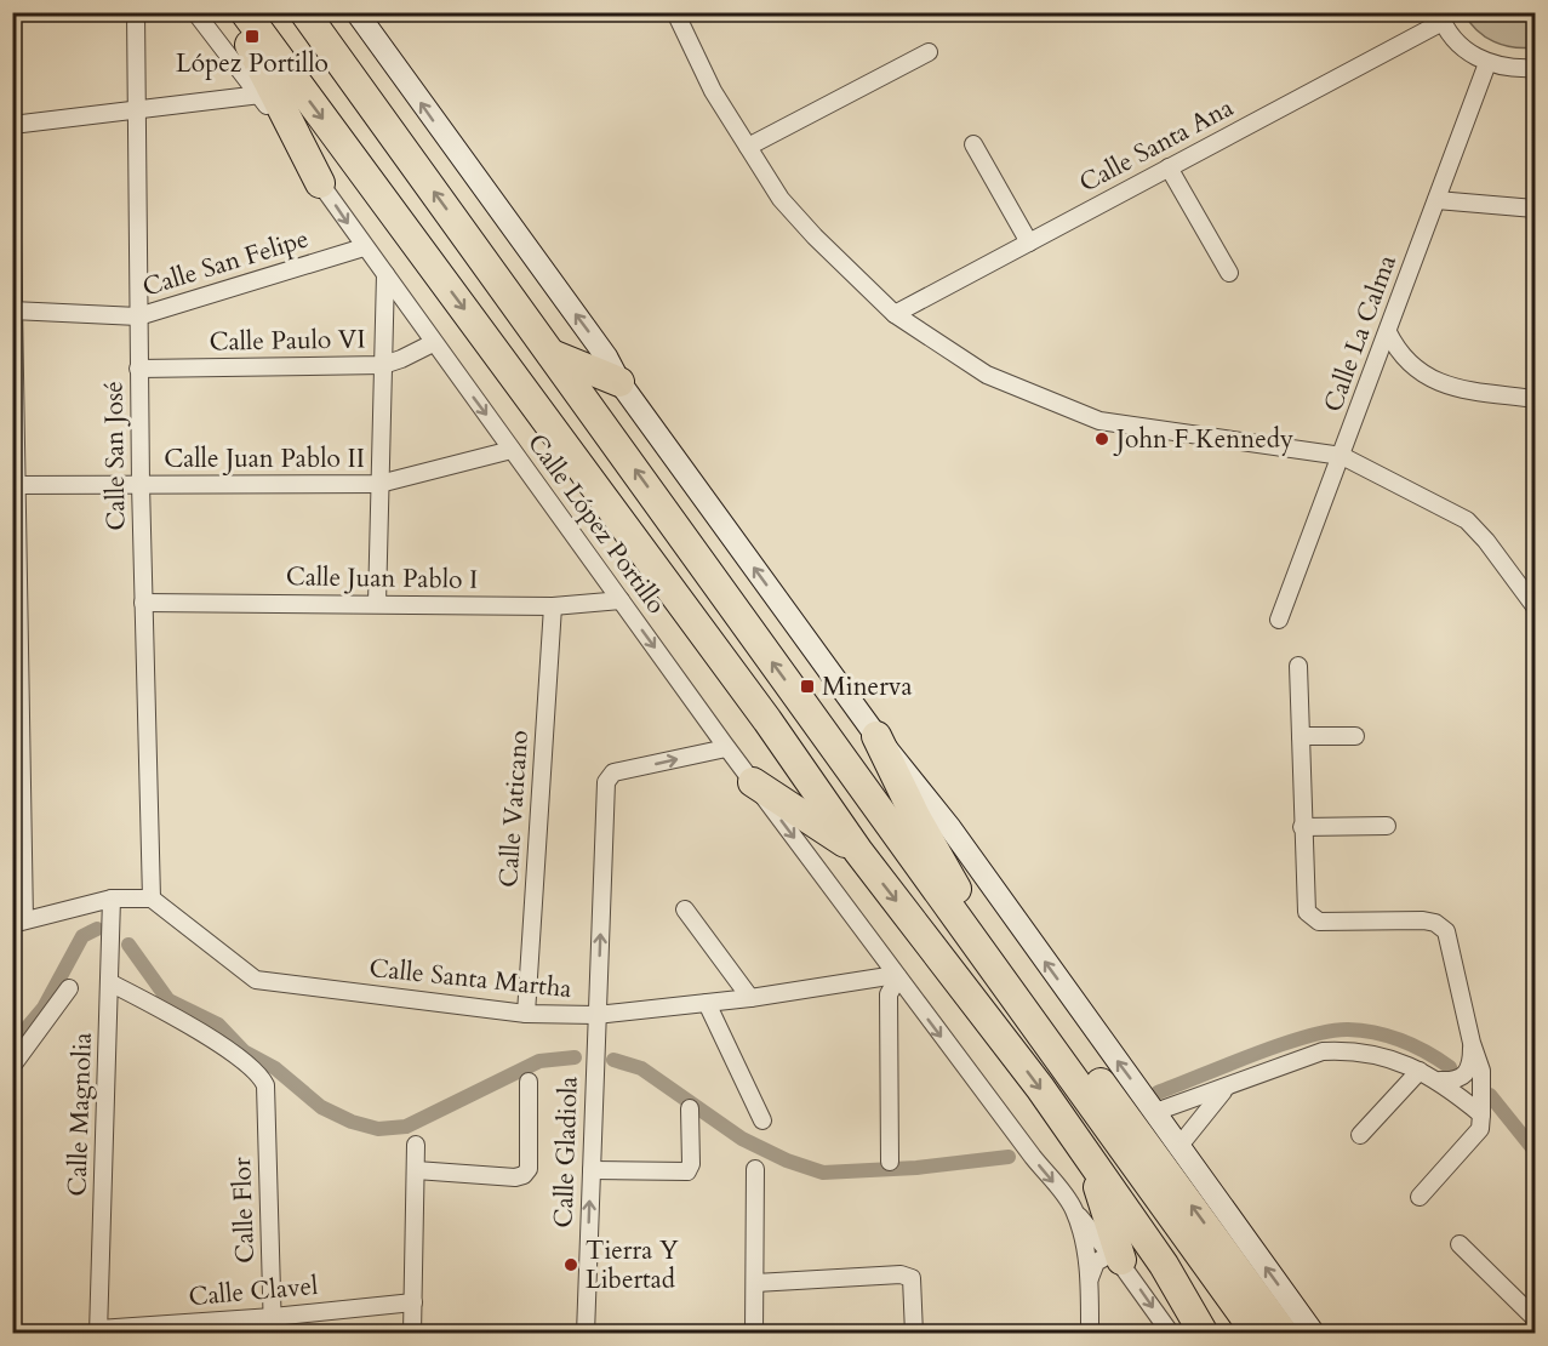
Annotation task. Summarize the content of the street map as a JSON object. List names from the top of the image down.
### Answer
{
  "streets": {
    "street": [
      "Calle Santa Ana",
      "Calle San Felipe",
      "Calle La Calma",
      "Calle Paulo VI",
      "Calle San José",
      "Calle Juan Pablo II",
      "Calle López Portillo",
      "Calle Juan Pablo I",
      "Calle Vaticano",
      "Calle Santa Martha",
      "Calle Magnolia",
      "Calle Gladiola",
      "Calle Flor",
      "Calle Clavel"
    ]
  },
  "crossings": [
    ["Calle San Felipe", "Calle San José"],
    ["Calle San Felipe", "Calle López Portillo"],
    ["Calle Paulo VI", "Calle San José"],
    ["Calle Paulo VI", "Calle López Portillo"],
    ["Calle San José", "Calle Juan Pablo II"],
    ["Calle San José", "Calle Juan Pablo I"],
    ["Calle San José", "Calle Santa Martha"],
    ["Calle Juan Pablo II", "Calle López Portillo"],
    ["Calle López Portillo", "Calle Juan Pablo I"],
    ["Calle López Portillo", "Calle Santa Martha"],
    ["Calle López Portillo", "Calle Gladiola"],
    ["Calle Juan Pablo I", "Calle Vaticano"],
    ["Calle Vaticano", "Calle Santa Martha"],
    ["Calle Santa Martha", "Calle Gladiola"],
    ["Calle Magnolia", "Calle Flor"],
    ["Calle Magnolia", "Calle Clavel"],
    ["Calle Flor", "Calle Clavel"]
  ],
  "one_way": ["Calle Gladiola"],
  "places": {
    "transit": ["López Portillo", "Minerva"],
    "other": ["John F Kennedy", "Tierra Y Libertad"]
  }
}
